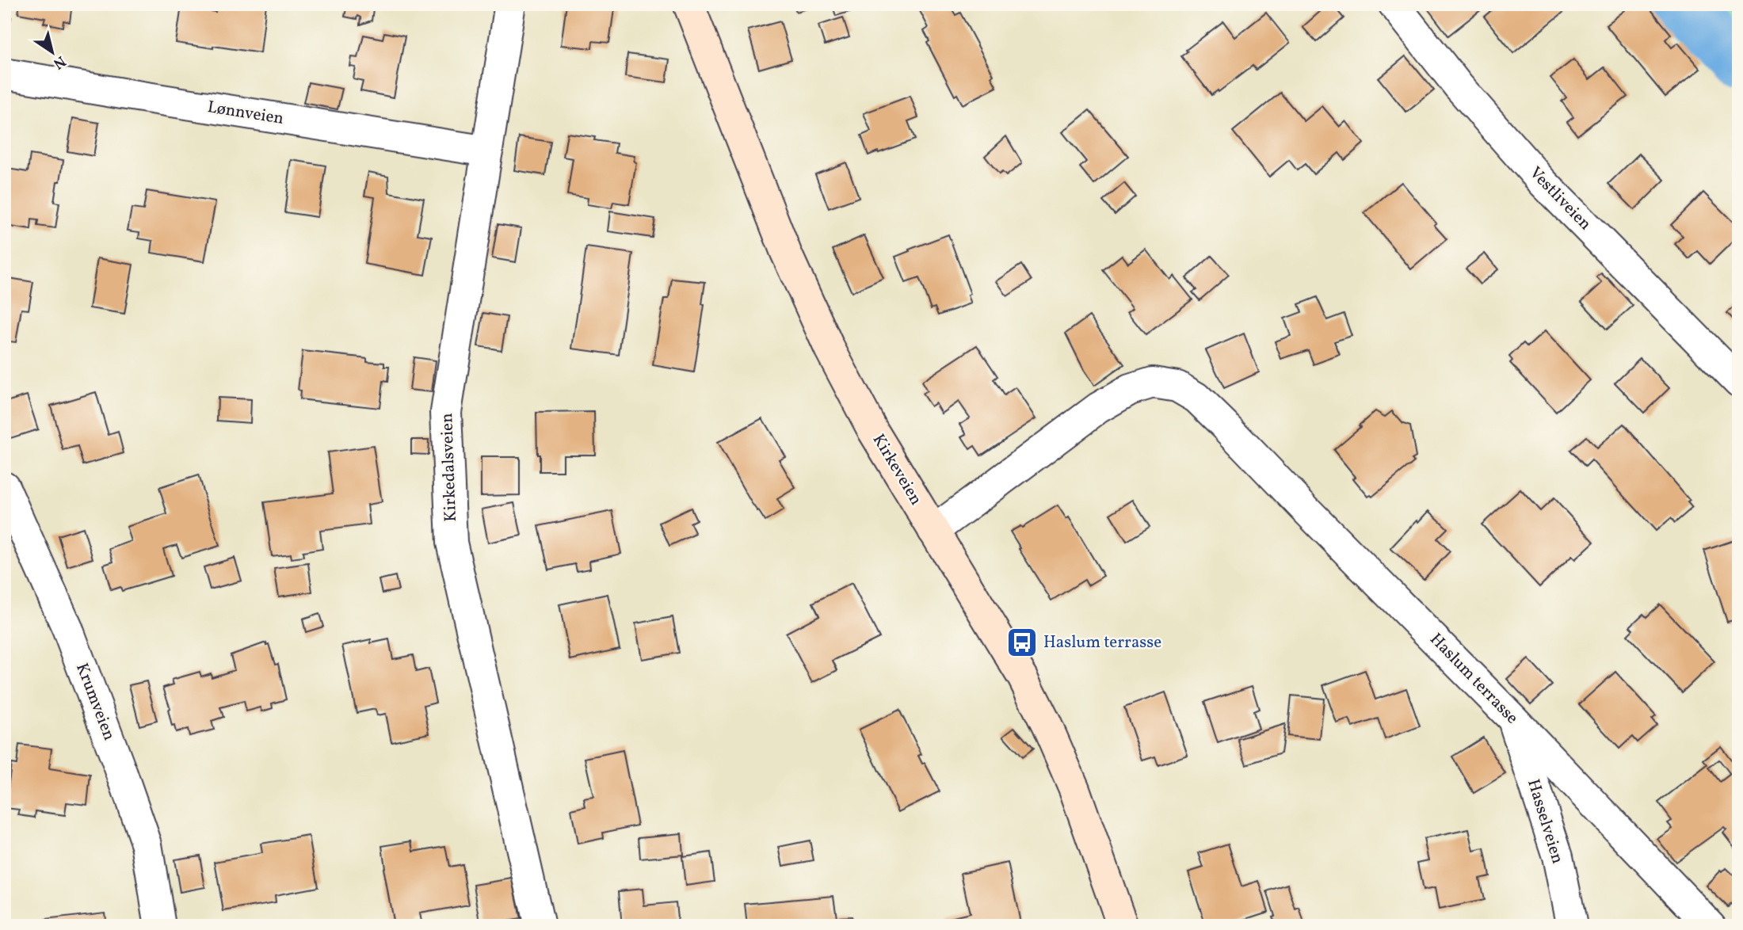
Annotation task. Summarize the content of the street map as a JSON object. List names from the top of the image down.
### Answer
{
  "streets": {
    "main road": ["Kirkeveien"],
    "street": [
      "Lønnveien",
      "Vestliveien",
      "Kirkedalsveien",
      "Haslum terrasse",
      "Krumveien",
      "Hasselveien"
    ]
  },
  "crossings": [
    ["Lønnveien", "Kirkedalsveien"],
    ["Kirkeveien", "Haslum terrasse"],
    ["Haslum terrasse", "Hasselveien"]
  ],
  "places": {
    "bus stop": ["Haslum terrasse"]
  },
  "north": "bottom right"
}
